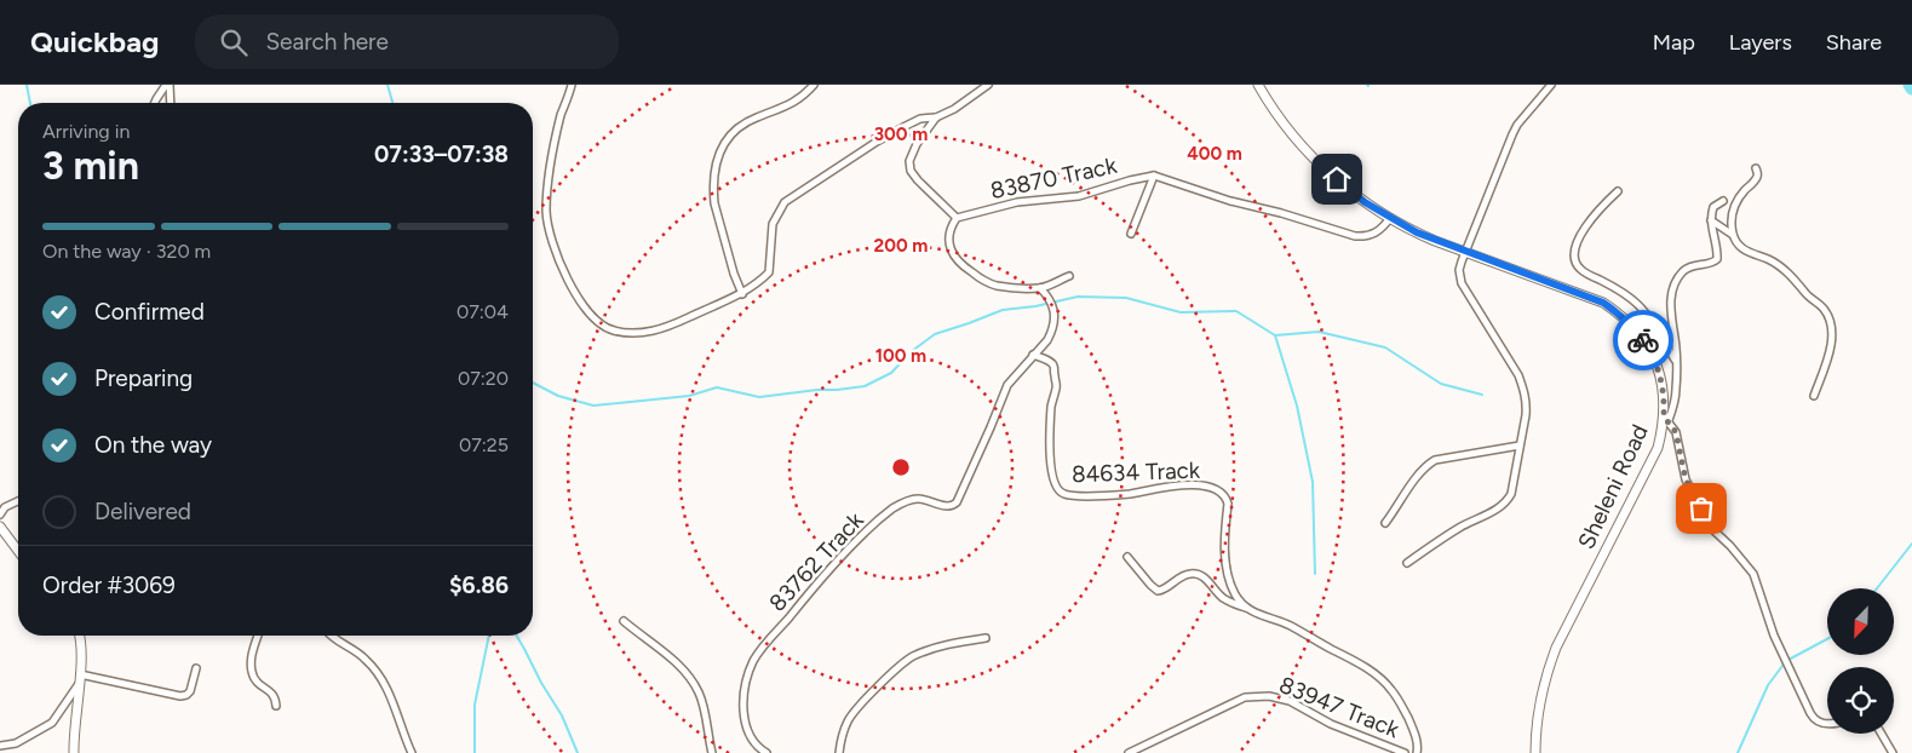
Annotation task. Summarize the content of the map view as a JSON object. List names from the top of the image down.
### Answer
{
  "streets": {
    "street": [
      "83870 Track",
      "84634 Track",
      "Sheleni Road",
      "83762 Track",
      "83947 Track"
    ]
  },
  "crossings": [
    ["84634 Track", "83762 Track"]
  ],
  "north": "bottom left",
  "page": {
    "header": "Quickbag",
    "search": "Search here",
    "nav": ["Map", "Layers", "Share"],
    "heading": ["3 min", "Arriving in", "07:33–07:38"],
    "panel": ["Order #3069", "$6.86"],
    "bar": "On the way · 320 m",
    "list": [
      ["Confirmed", "07:04"],
      ["Preparing", "07:20"],
      ["On the way", "07:25"],
      "Delivered"
    ]
  },
  "rings": [
    "300 m",
    "400 m",
    "200 m",
    "100 m"
  ]
}
